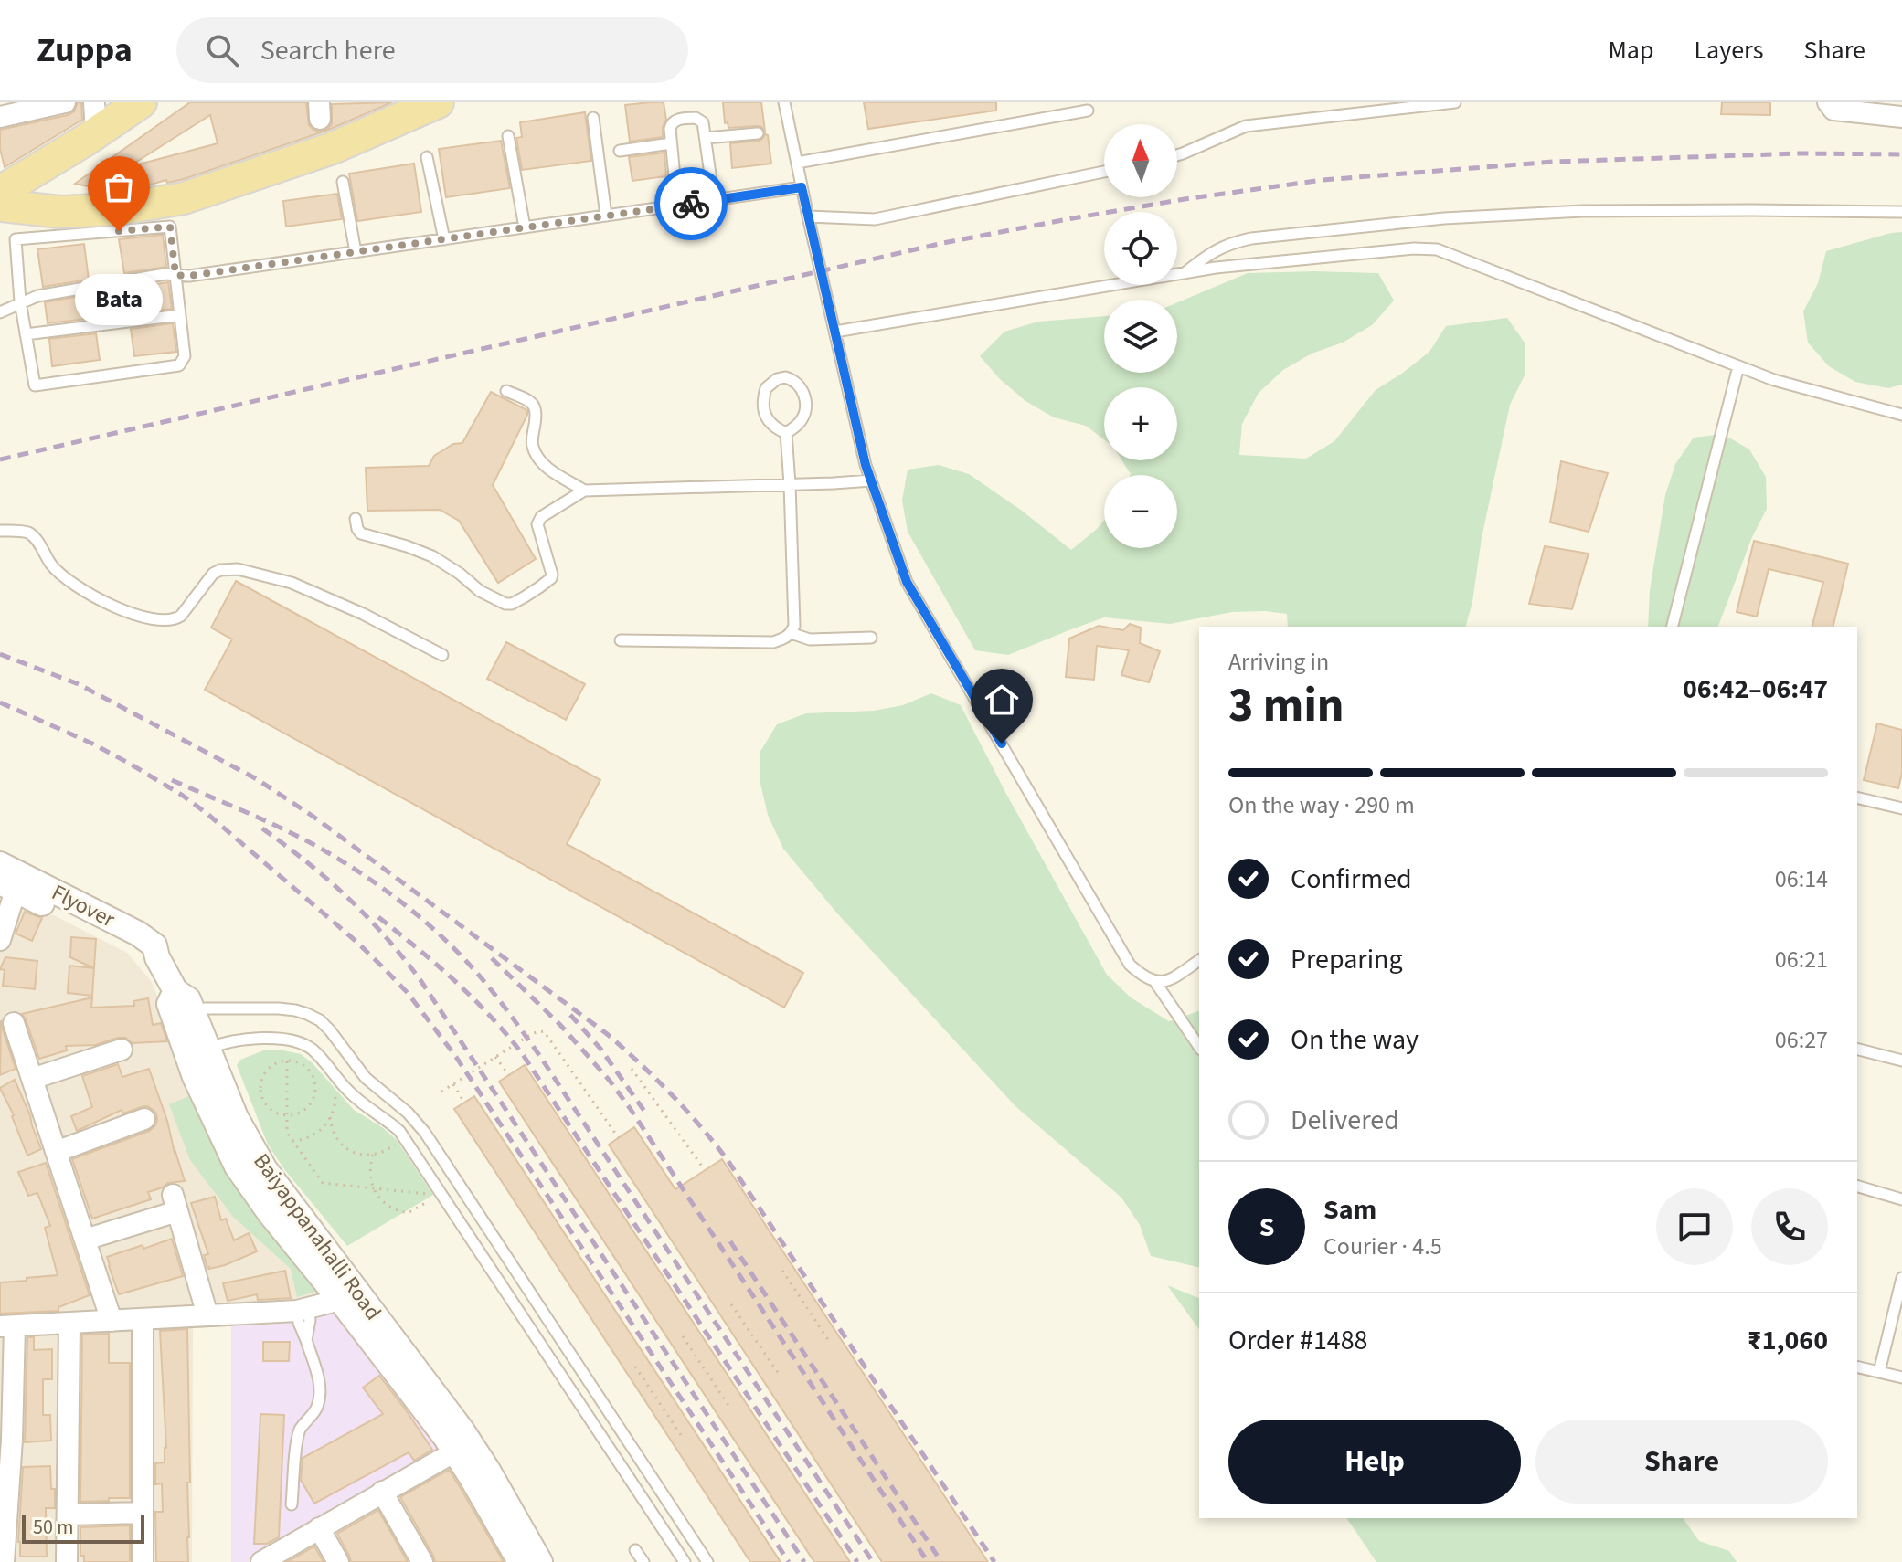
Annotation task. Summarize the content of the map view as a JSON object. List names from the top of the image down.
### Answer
{
  "streets": {
    "street": ["Flyover", "Baiyappanahalli Road"]
  },
  "crossings": [
    ["Flyover", "Baiyappanahalli Road"]
  ],
  "places": ["Bata"],
  "scale_bar": "50 m",
  "north": "top",
  "page": {
    "header": "Zuppa",
    "search": "Search here",
    "nav": ["Map", "Layers", "Share"],
    "map_buttons": ["+", "−"],
    "bubble": "Bata",
    "heading": ["3 min", "Arriving in", "06:42–06:47"],
    "panel": [
      "Sam",
      "Courier · 4.5",
      "Order #1488",
      "₹1,060"
    ],
    "bar": "On the way · 290 m",
    "list": [
      ["Confirmed", "06:14"],
      ["Preparing", "06:21"],
      ["On the way", "06:27"],
      "Delivered"
    ],
    "round": "S",
    "buttons": ["Help", "Share"],
    "scale": "50 m"
  }
}
